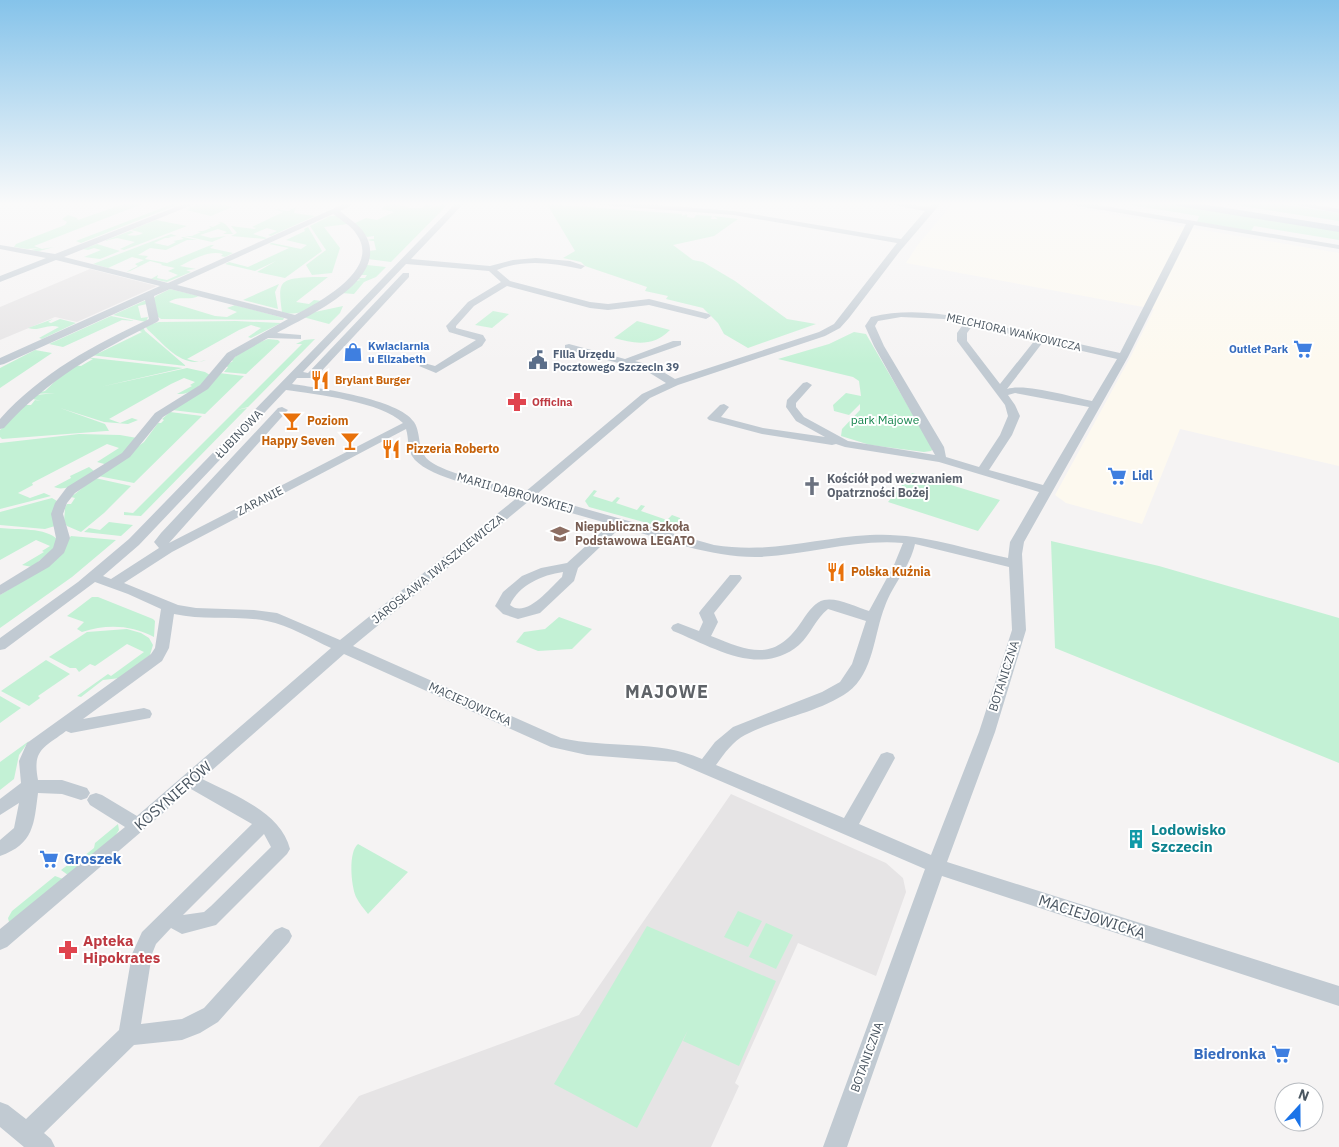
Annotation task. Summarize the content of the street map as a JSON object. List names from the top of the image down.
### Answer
{
  "streets": {
    "street": [
      "MELCHIORA WAŃKOWICZA",
      "ŁUBINOWA",
      "MARII DĄBROWSKIEJ",
      "ZARANIE",
      "JAROSŁAWA IWASZKIEWICZA",
      "BOTANICZNA",
      "MACIEJOWICKA",
      "KOSYNIERÓW"
    ]
  },
  "crossings": [
    ["MELCHIORA WAŃKOWICZA", "BOTANICZNA"],
    ["ŁUBINOWA", "MACIEJOWICKA"],
    ["MARII DĄBROWSKIEJ", "ZARANIE"],
    ["MARII DĄBROWSKIEJ", "JAROSŁAWA IWASZKIEWICZA"],
    ["MARII DĄBROWSKIEJ", "BOTANICZNA"],
    ["ZARANIE", "MACIEJOWICKA"],
    ["JAROSŁAWA IWASZKIEWICZA", "MACIEJOWICKA"],
    ["JAROSŁAWA IWASZKIEWICZA", "KOSYNIERÓW"],
    ["BOTANICZNA", "MACIEJOWICKA"],
    ["MACIEJOWICKA", "KOSYNIERÓW"]
  ],
  "districts": ["MAJOWE"],
  "parks": ["park Majowe"],
  "places": {
    "supermarket": [
      "Outlet Park",
      "Lidl",
      "Groszek",
      "Biedronka"
    ],
    "shop": ["Kwiaciarnia u Elizabeth"],
    "public building": ["Filia Urzędu Pocztowego Szczecin 39"],
    "restaurant": ["Brylant Burger", "Pizzeria Roberto", "Polska Kuźnia"],
    "pharmacy": ["Officina", "Apteka Hipokrates"],
    "bar": ["Poziom", "Happy Seven"],
    "church": ["Kościół pod wezwaniem Opatrzności Bożej"],
    "school or university": ["Niepubliczna Szkoła Podstawowa LEGATO"],
    "building": ["Lodowisko Szczecin"]
  },
  "north": "top"
}
